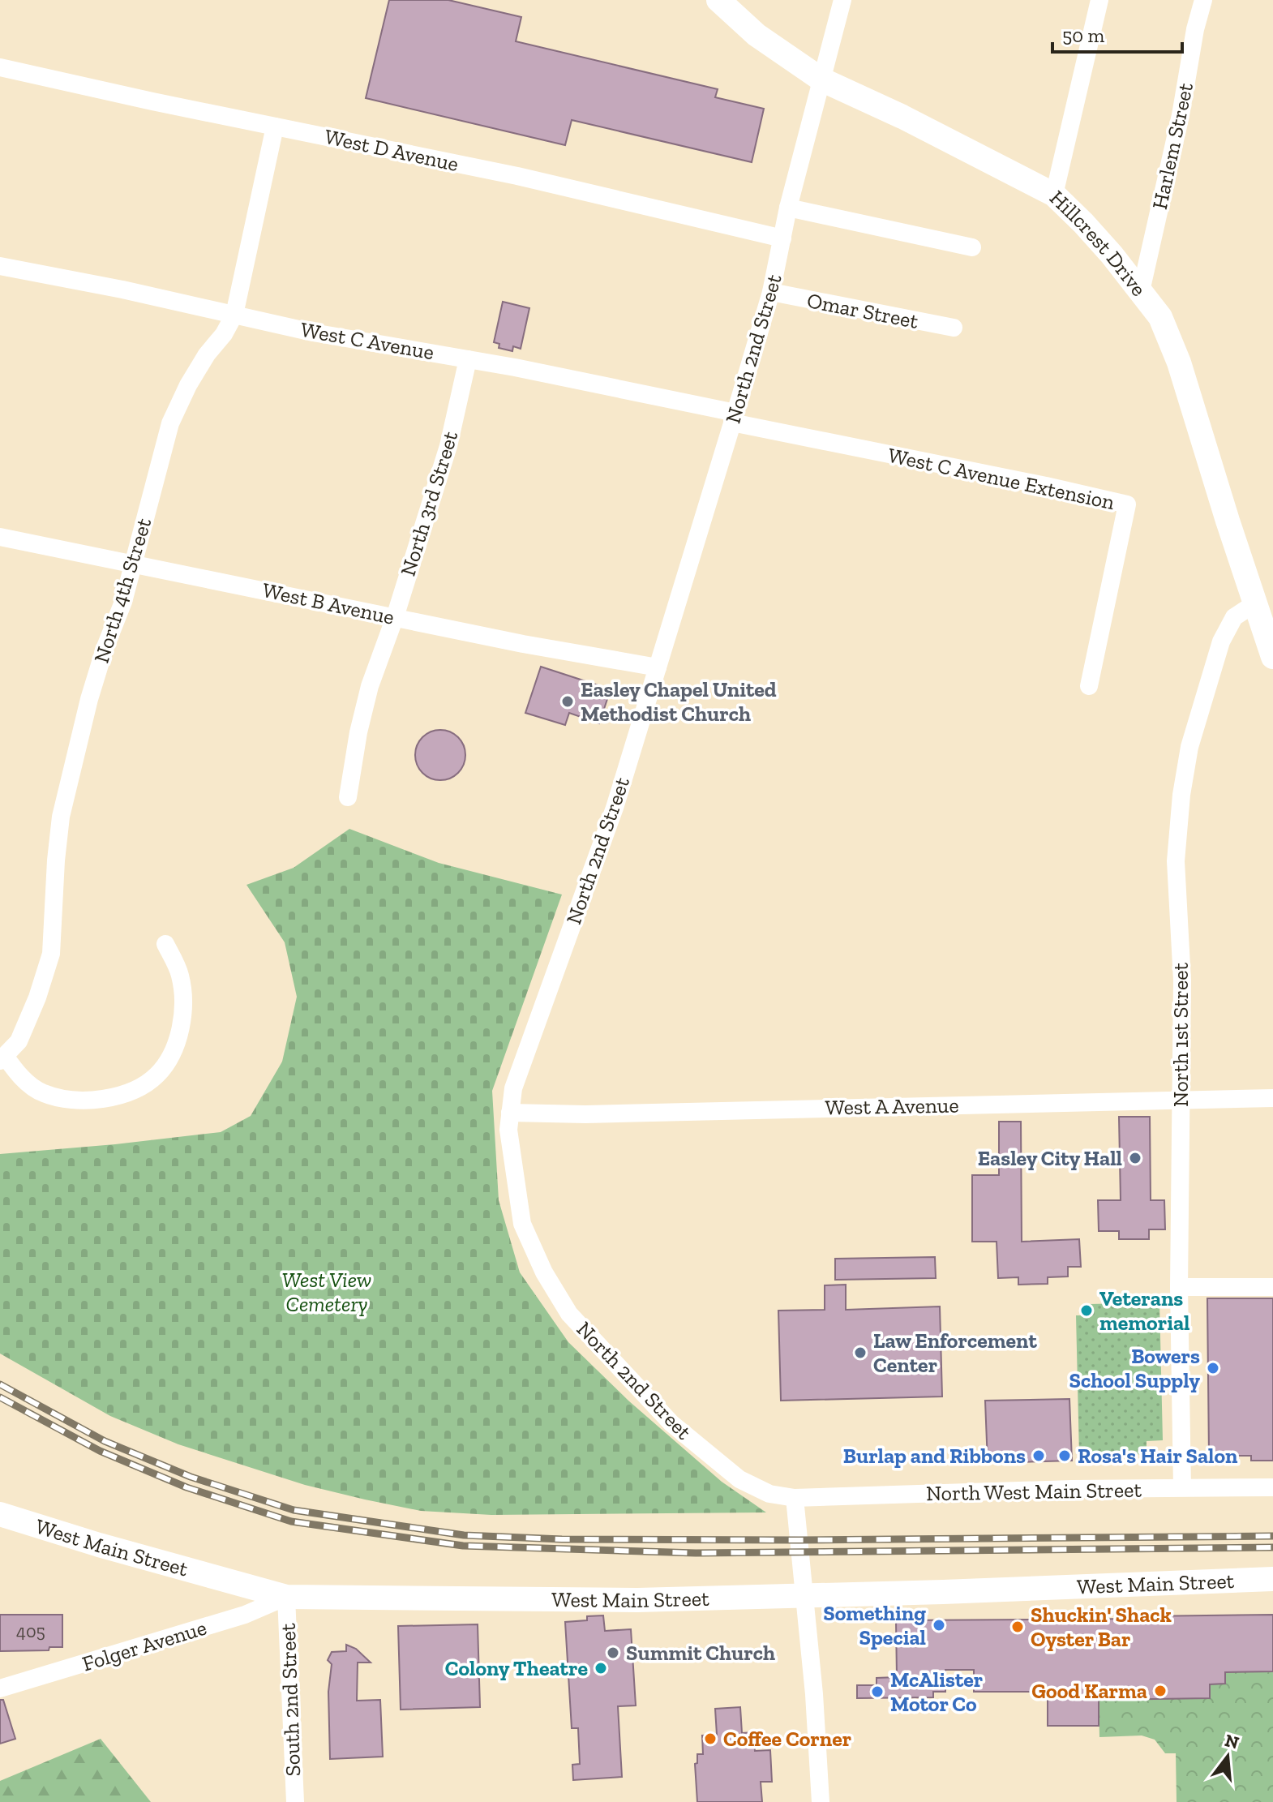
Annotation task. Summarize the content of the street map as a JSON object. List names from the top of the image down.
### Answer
{
  "streets": {
    "main road": ["Hillcrest Drive", "West Main Street"],
    "street": [
      "Harlem Street",
      "West D Avenue",
      "Omar Street",
      "West C Avenue",
      "North 2nd Street",
      "West C Avenue Extension",
      "North 3rd Street",
      "North 4th Street",
      "West B Avenue",
      "North 1st Street",
      "West A Avenue",
      "North West Main Street",
      "Folger Avenue",
      "South 2nd Street"
    ]
  },
  "crossings": [
    ["Harlem Street", "Hillcrest Drive"],
    ["West D Avenue", "North 2nd Street"],
    ["West D Avenue", "North 4th Street"],
    ["Hillcrest Drive", "North 2nd Street"],
    ["Hillcrest Drive", "North 1st Street"],
    ["Omar Street", "North 2nd Street"],
    ["West C Avenue", "North 2nd Street"],
    ["West C Avenue", "West C Avenue Extension"],
    ["West C Avenue", "North 3rd Street"],
    ["West C Avenue", "North 4th Street"],
    ["North 2nd Street", "West C Avenue Extension"],
    ["North 2nd Street", "West B Avenue"],
    ["North 2nd Street", "West A Avenue"],
    ["North 2nd Street", "North West Main Street"],
    ["North 3rd Street", "West B Avenue"],
    ["North 4th Street", "West B Avenue"],
    ["North 1st Street", "West A Avenue"],
    ["North 1st Street", "North West Main Street"],
    ["West Main Street", "Folger Avenue"],
    ["West Main Street", "South 2nd Street"],
    ["Folger Avenue", "South 2nd Street"]
  ],
  "parks": ["West View Cemetery"],
  "places": [
    "Easley Chapel United Methodist Church",
    "Easley City Hall",
    "Veterans memorial",
    "Law Enforcement Center",
    "Bowers School Supply",
    "Burlap and Ribbons",
    "Rosa's Hair Salon",
    "Something Special",
    "Shuckin' Shack Oyster Bar",
    "Summit Church",
    "Colony Theatre",
    "Good Karma",
    "McAlister Motor Co",
    "Coffee Corner"
  ],
  "house_numbers": ["405"],
  "scale_bar": "50 m",
  "north": "top"
}
